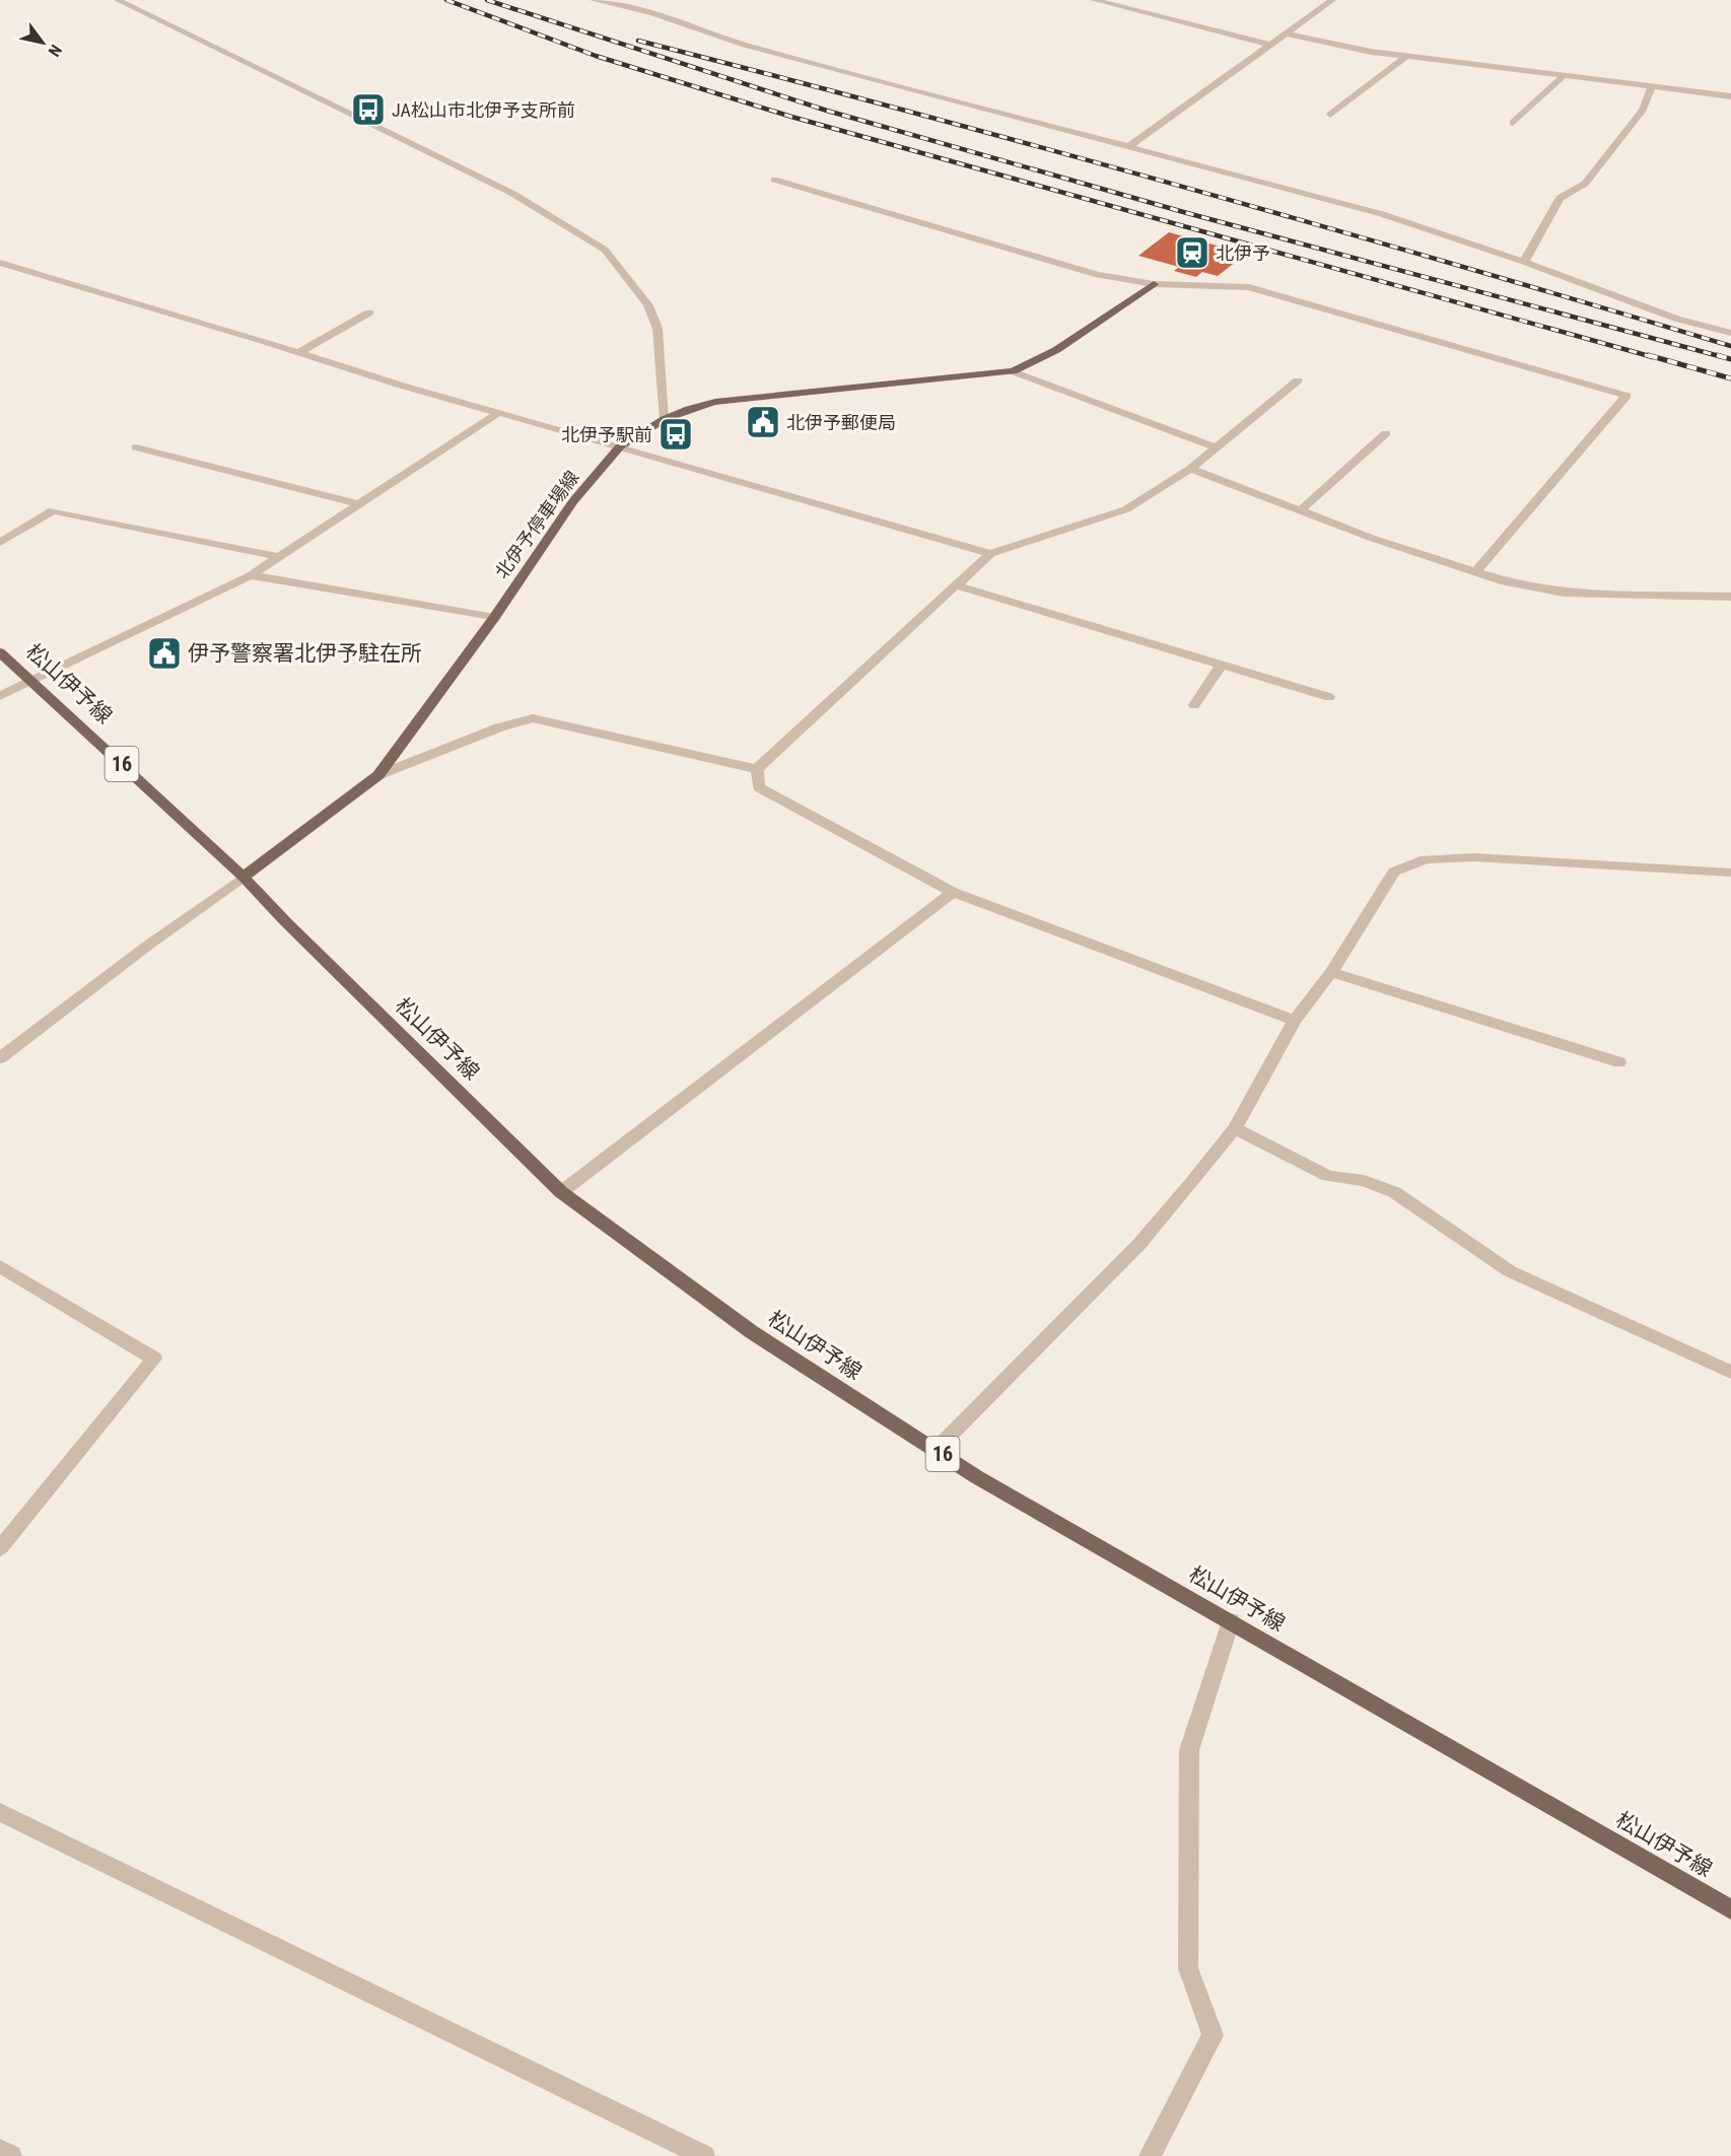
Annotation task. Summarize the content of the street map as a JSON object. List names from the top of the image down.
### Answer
{
  "streets": {
    "main road": ["北伊予停車場線", "松山伊予線", "16"]
  },
  "crossings": [
    ["北伊予停車場線", "松山伊予線"]
  ],
  "places": {
    "bus stop": ["JA松山市北伊予支所前", "北伊予駅前"],
    "station": ["北伊予"],
    "public building": ["北伊予郵便局", "伊予警察署北伊予駐在所"]
  },
  "north": "bottom right"
}
